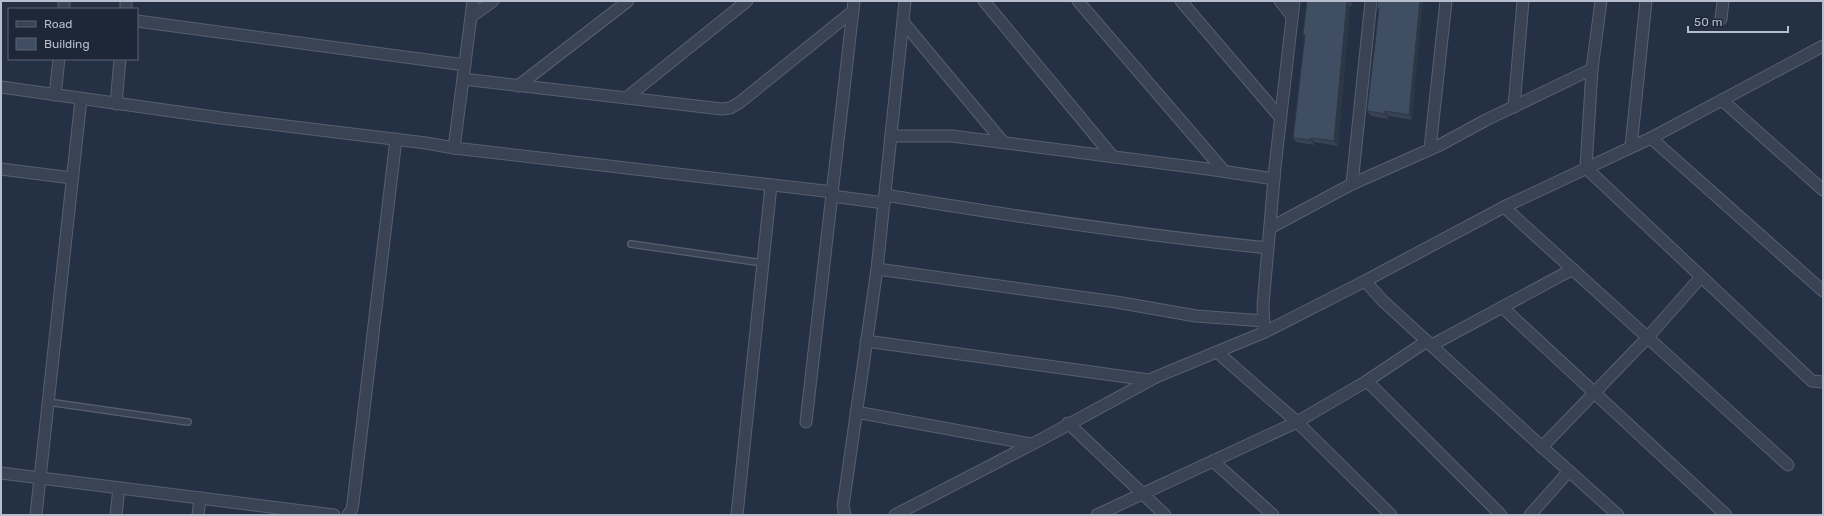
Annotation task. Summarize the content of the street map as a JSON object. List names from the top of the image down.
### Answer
{
  "legend": ["Road", "Building"],
  "scale_bar": "50 m"
}
